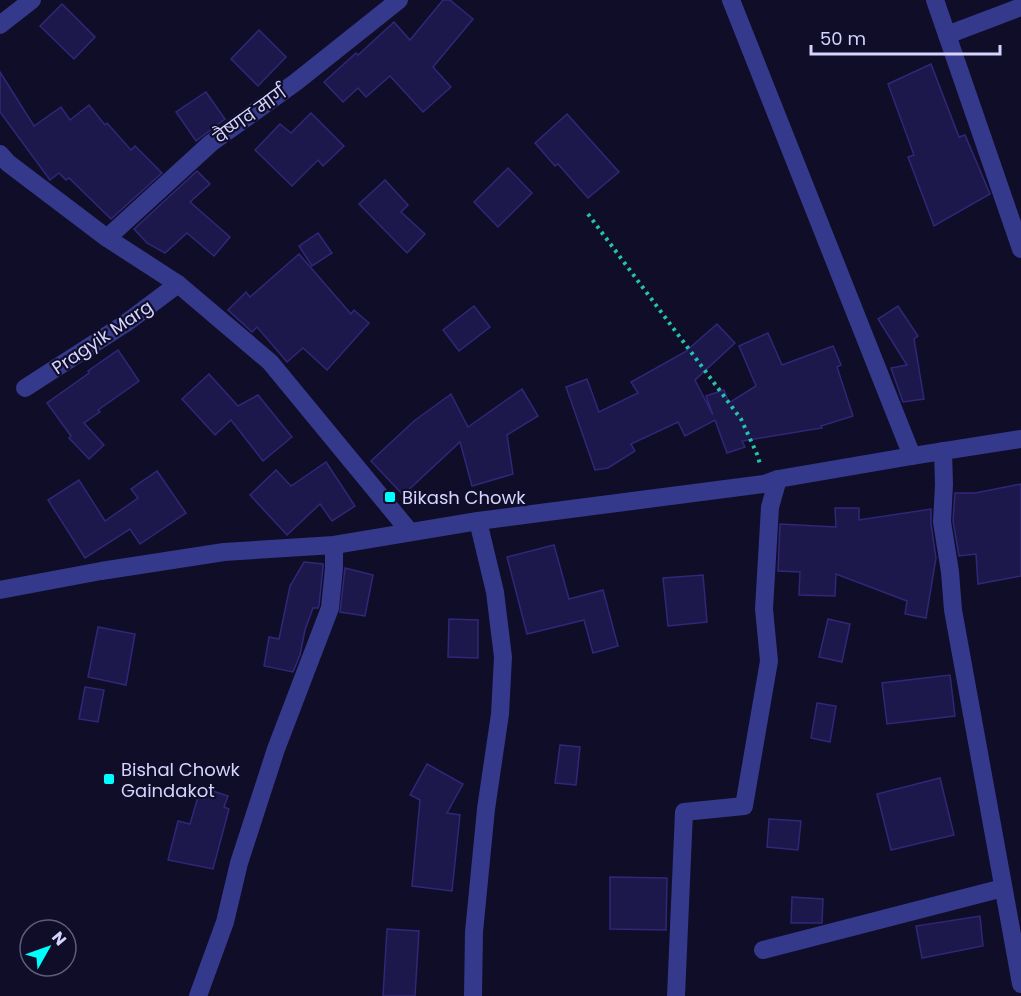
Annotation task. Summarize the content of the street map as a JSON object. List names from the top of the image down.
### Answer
{
  "streets": {
    "street": ["वैष्णव मार्ग", "Pragyik Marg"]
  },
  "places": {
    "transit": ["Bikash Chowk", "Bishal Chowk Gaindakot"]
  },
  "scale_bar": "50 m",
  "north": "top right"
}
